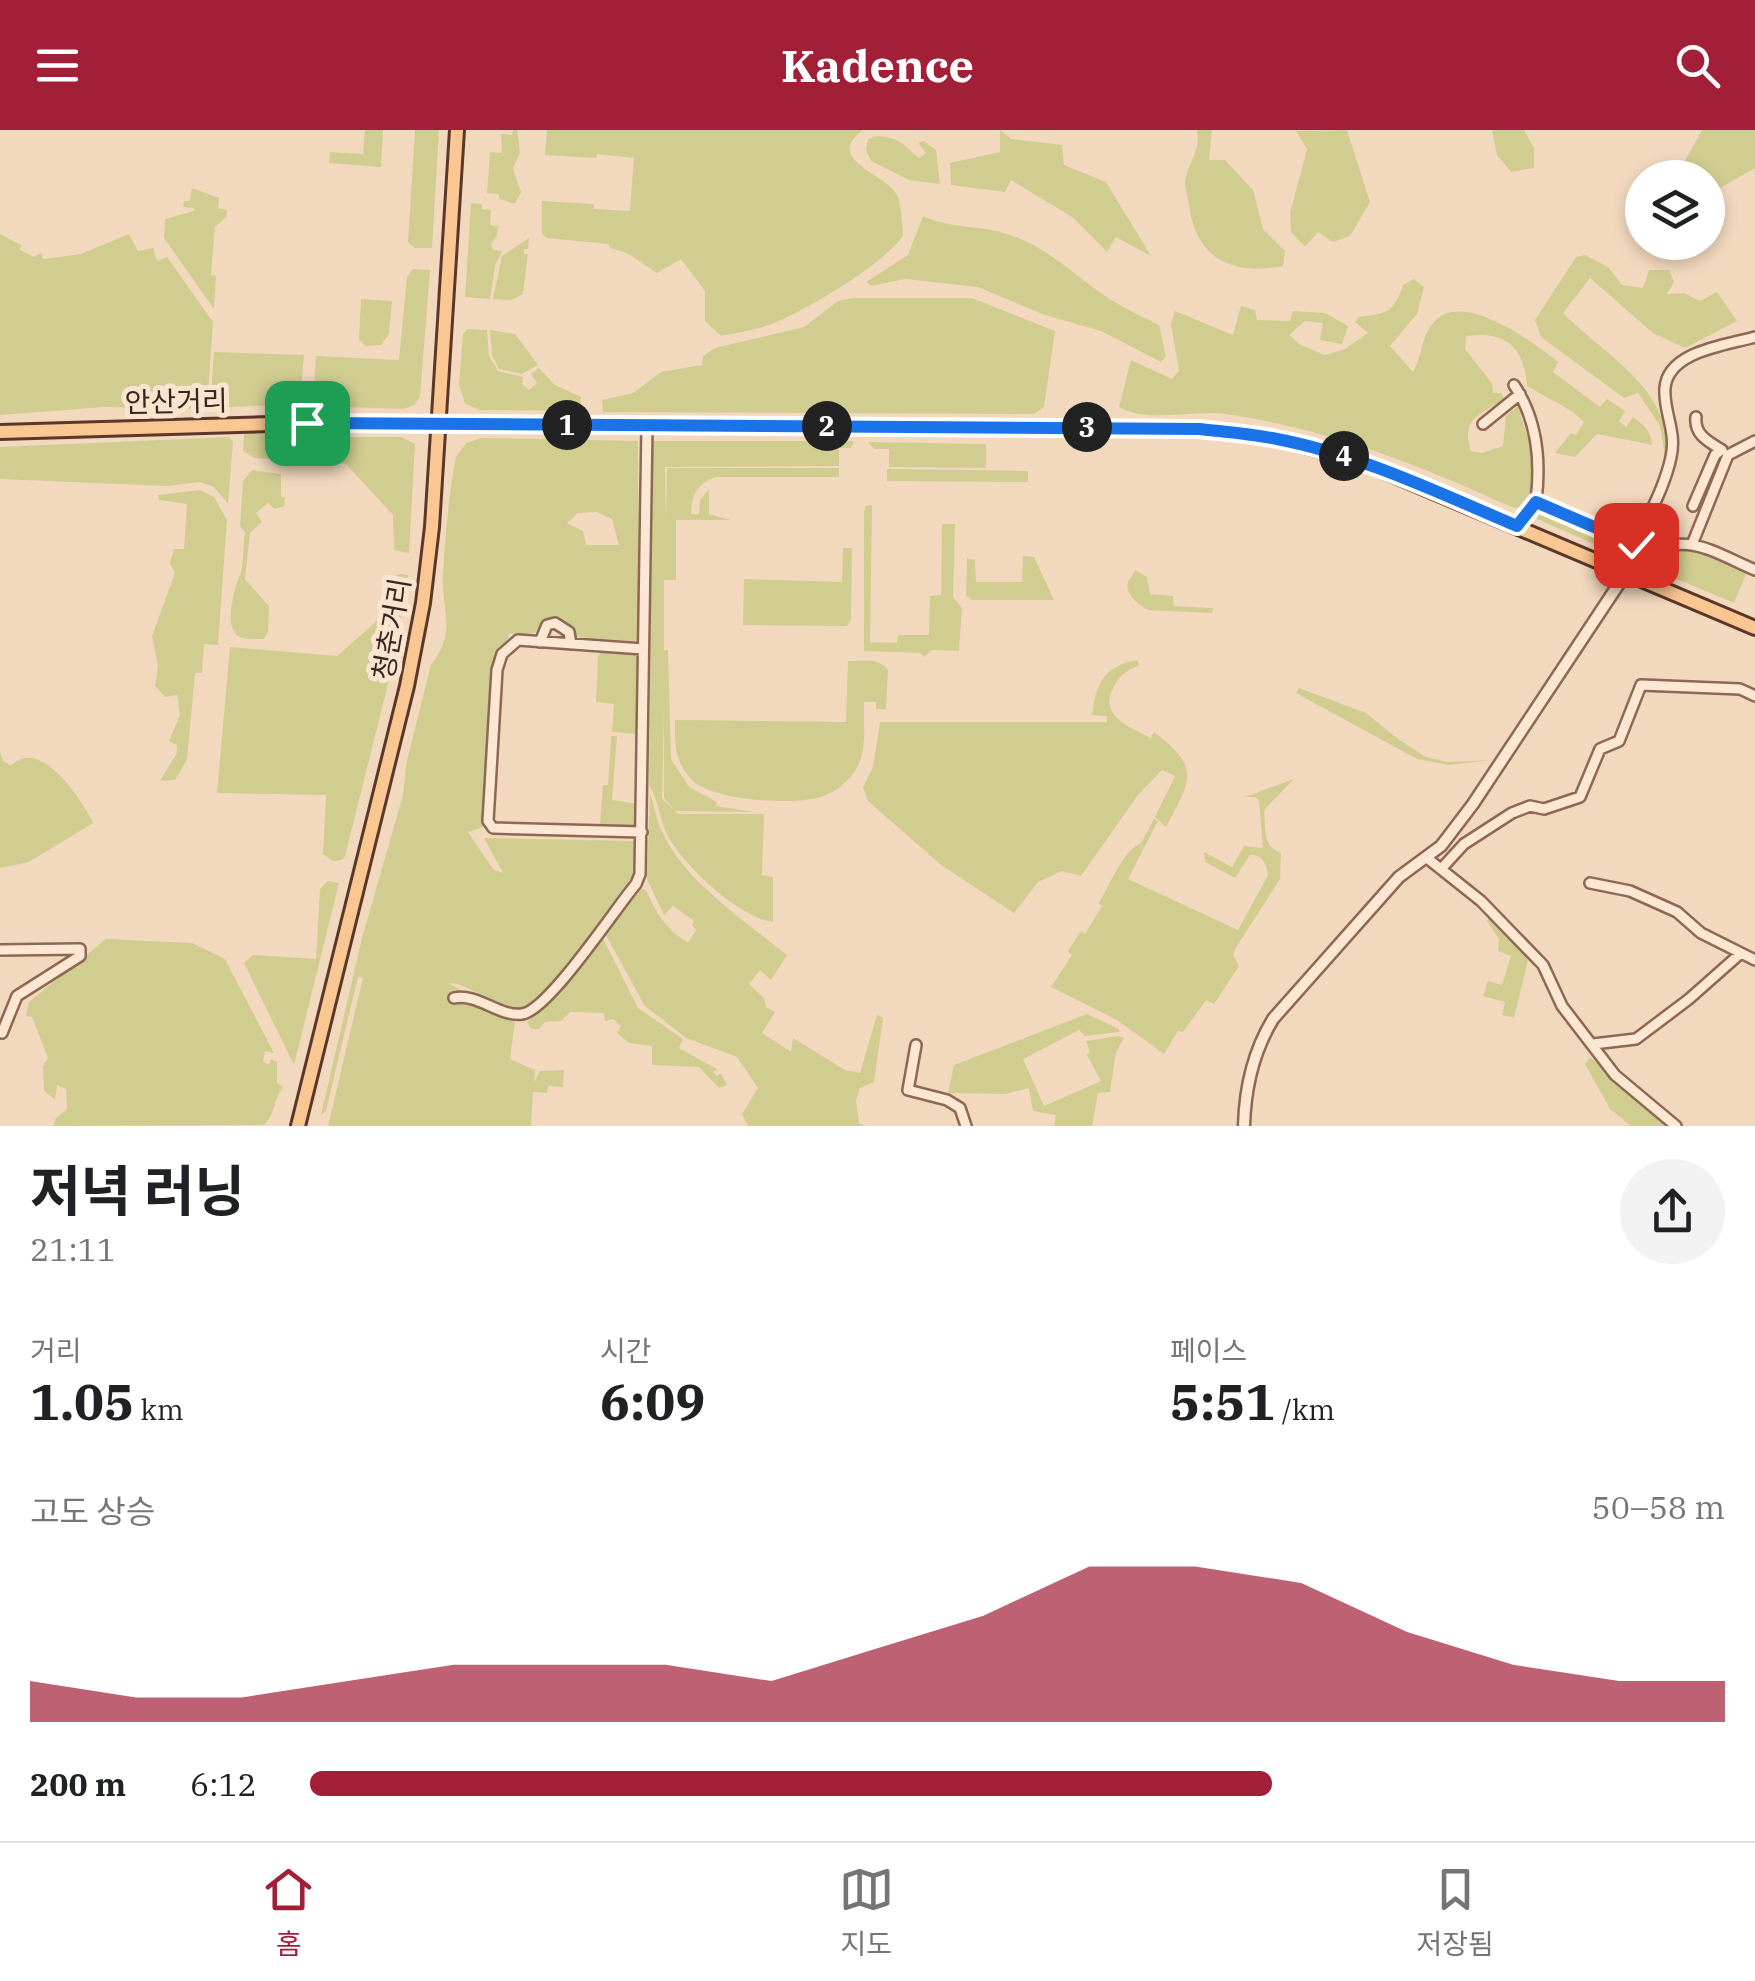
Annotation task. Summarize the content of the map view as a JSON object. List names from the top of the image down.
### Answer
{
  "streets": {
    "main road": ["안산거리", "청춘거리"]
  },
  "crossings": [
    ["안산거리", "청춘거리"]
  ],
  "page": {
    "header": "Kadence",
    "pins": [
      "1",
      "2",
      "3",
      "4"
    ],
    "heading": ["저녁 러닝", "21:11"],
    "stats": [
      ["거리", "1.05 km"],
      ["시간", "6:09"],
      ["페이스", "5:51 /km"]
    ],
    "chart": ["고도 상승", "50–58 m"],
    "list": [
      {
        "name": "200 m",
        "note": "6:12"
      }
    ],
    "tabs": ["홈", "지도", "저장됨"]
  }
}
